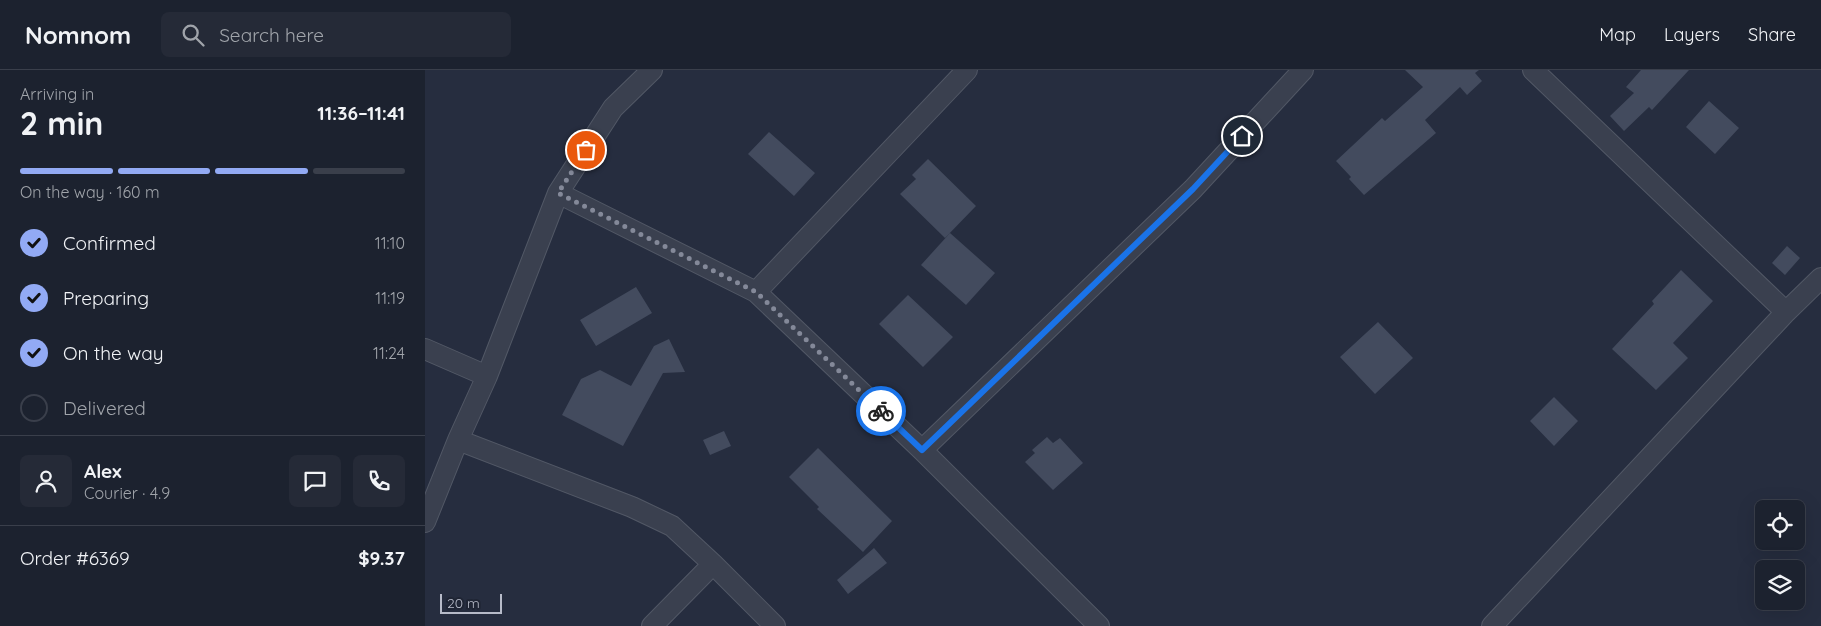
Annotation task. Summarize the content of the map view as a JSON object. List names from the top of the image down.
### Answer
{
  "scale_bar": "20 m",
  "page": {
    "header": "Nomnom",
    "search": "Search here",
    "nav": ["Map", "Layers", "Share"],
    "heading": ["2 min", "Arriving in", "11:36–11:41"],
    "panel": [
      "Alex",
      "Courier · 4.9",
      "Order #6369",
      "$9.37"
    ],
    "bar": "On the way · 160 m",
    "list": [
      ["Confirmed", "11:10"],
      ["Preparing", "11:19"],
      ["On the way", "11:24"],
      "Delivered"
    ],
    "scale": "20 m"
  }
}
